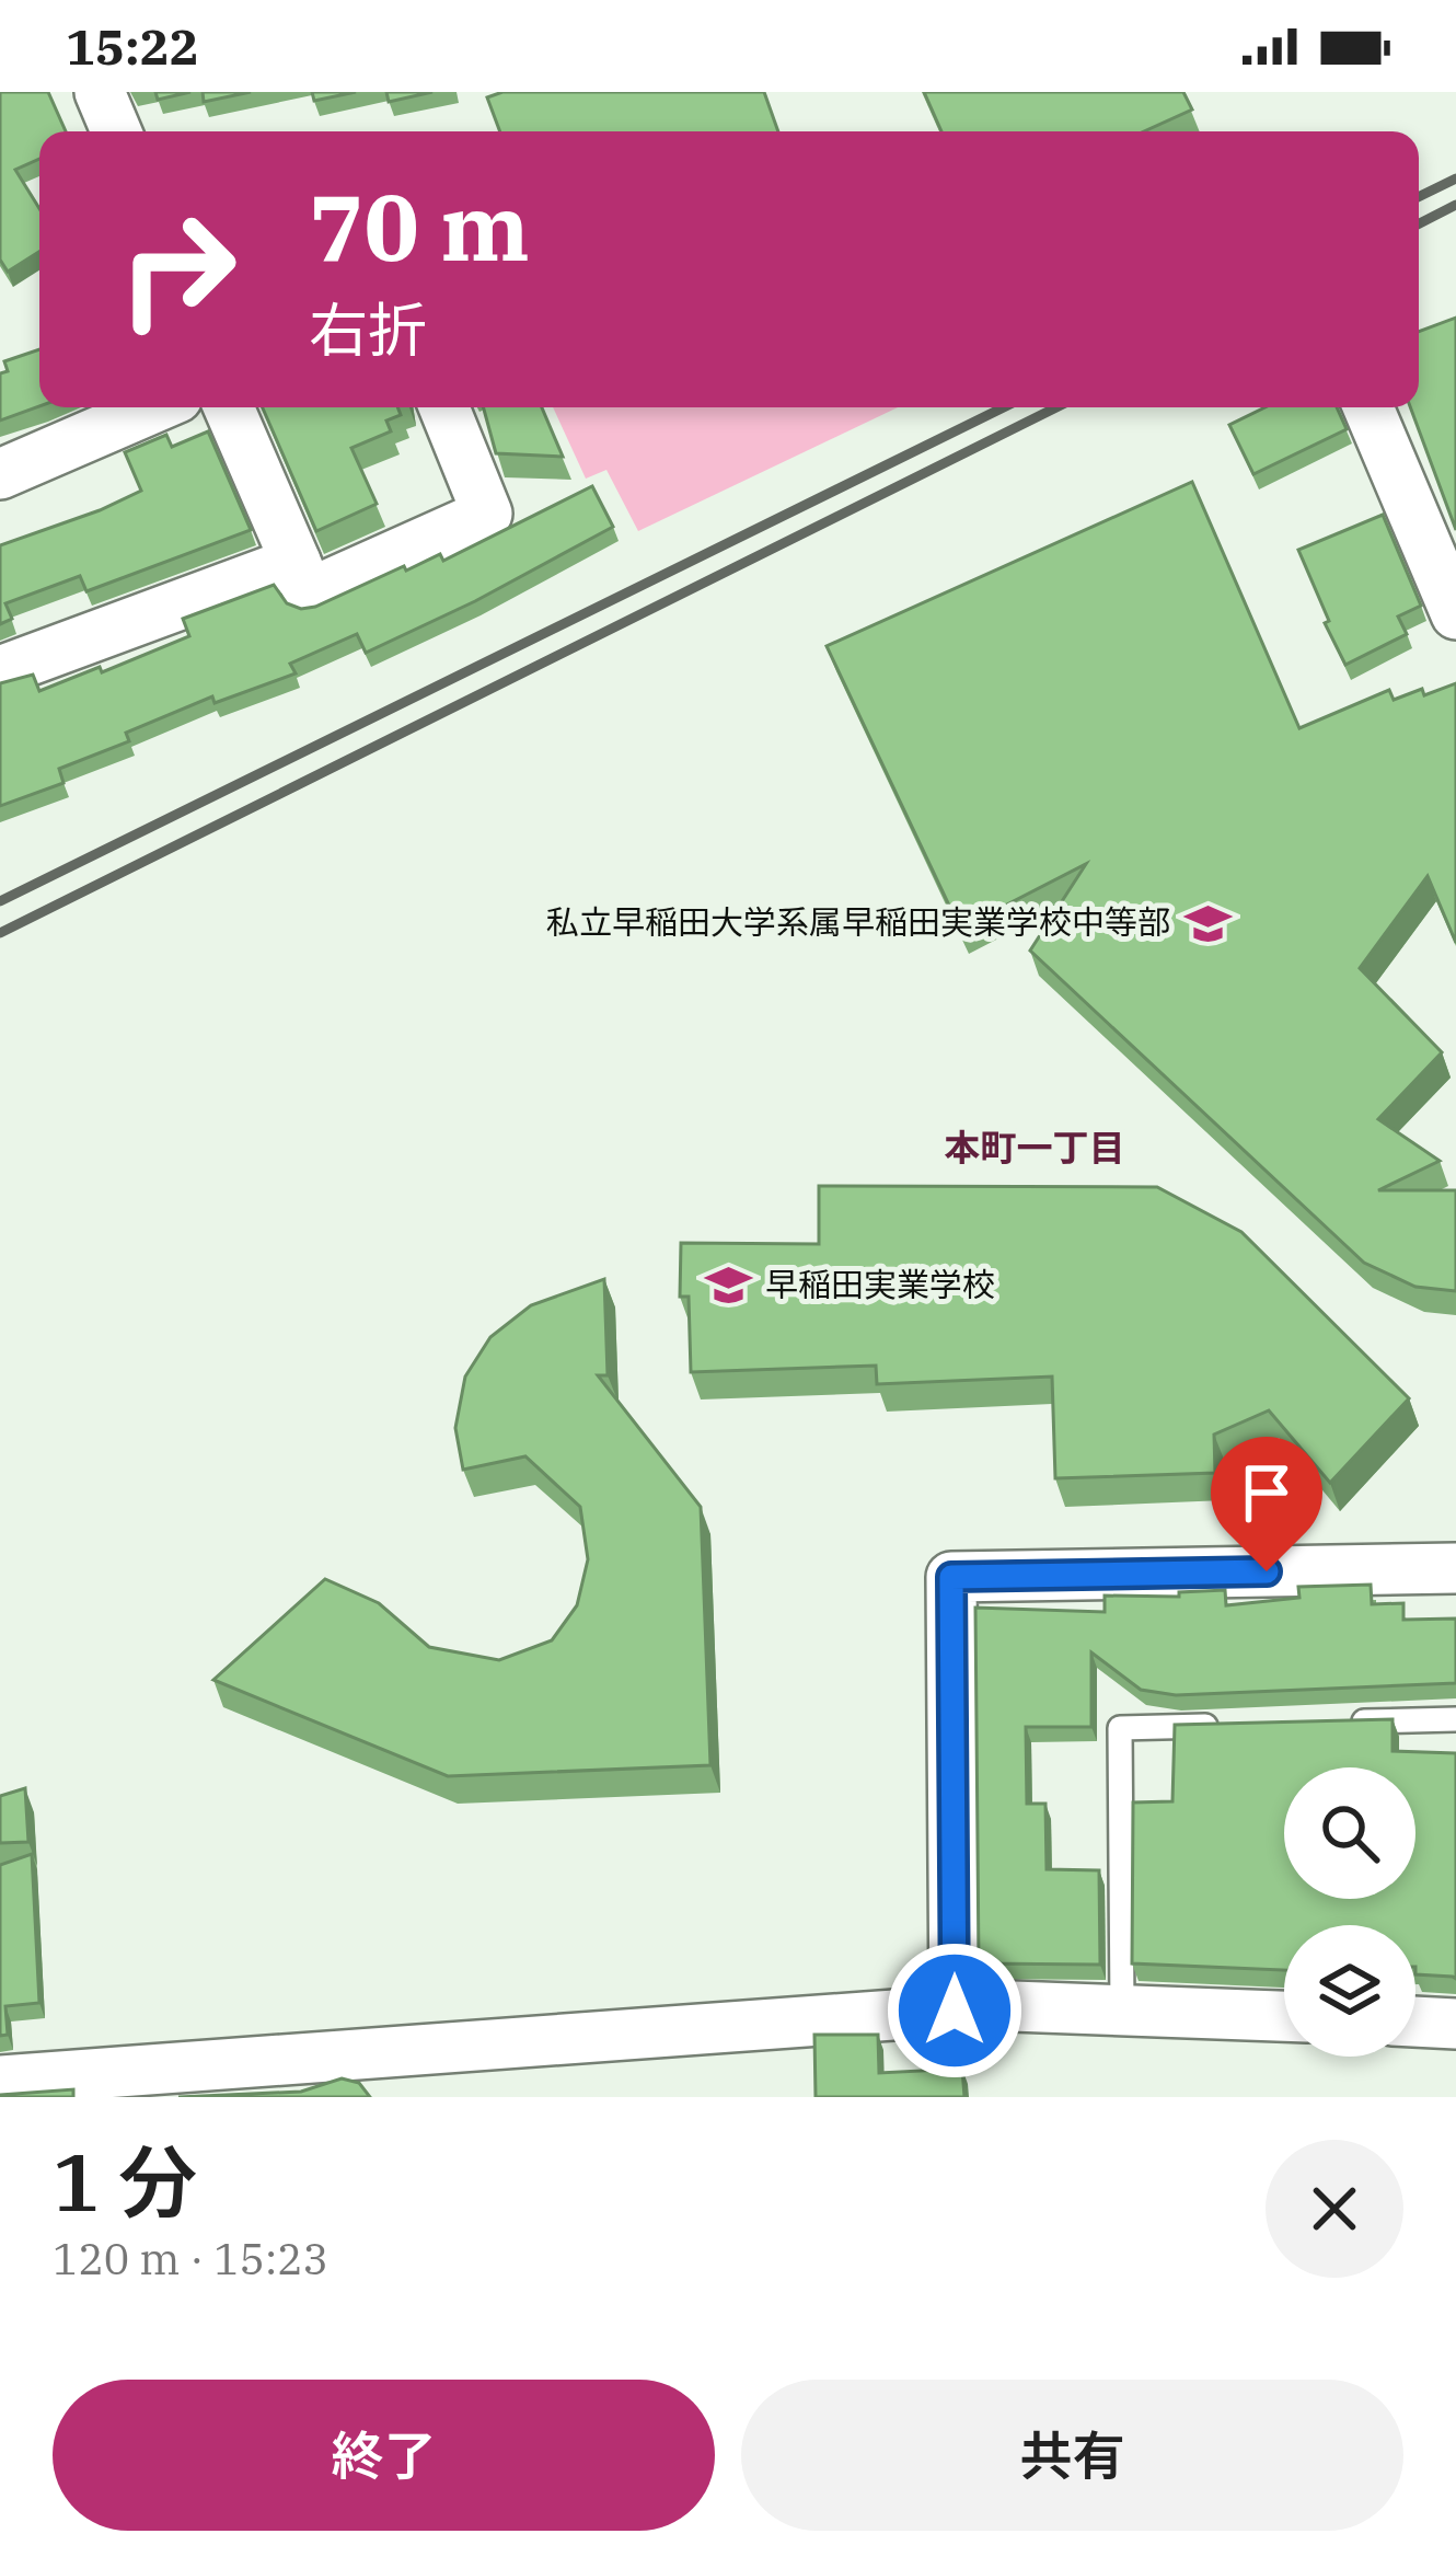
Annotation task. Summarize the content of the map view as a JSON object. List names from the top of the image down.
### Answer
{
  "districts": ["本町一丁目"],
  "places": {
    "school or university": ["私立早稲田大学系属早稲田実業学校中等部", "早稲田実業学校"]
  },
  "page": {
    "status": "15:22",
    "turn": ["70 m", "右折"],
    "heading": ["1 分", "120 m · 15:23"],
    "buttons": ["終了", "共有"]
  }
}
